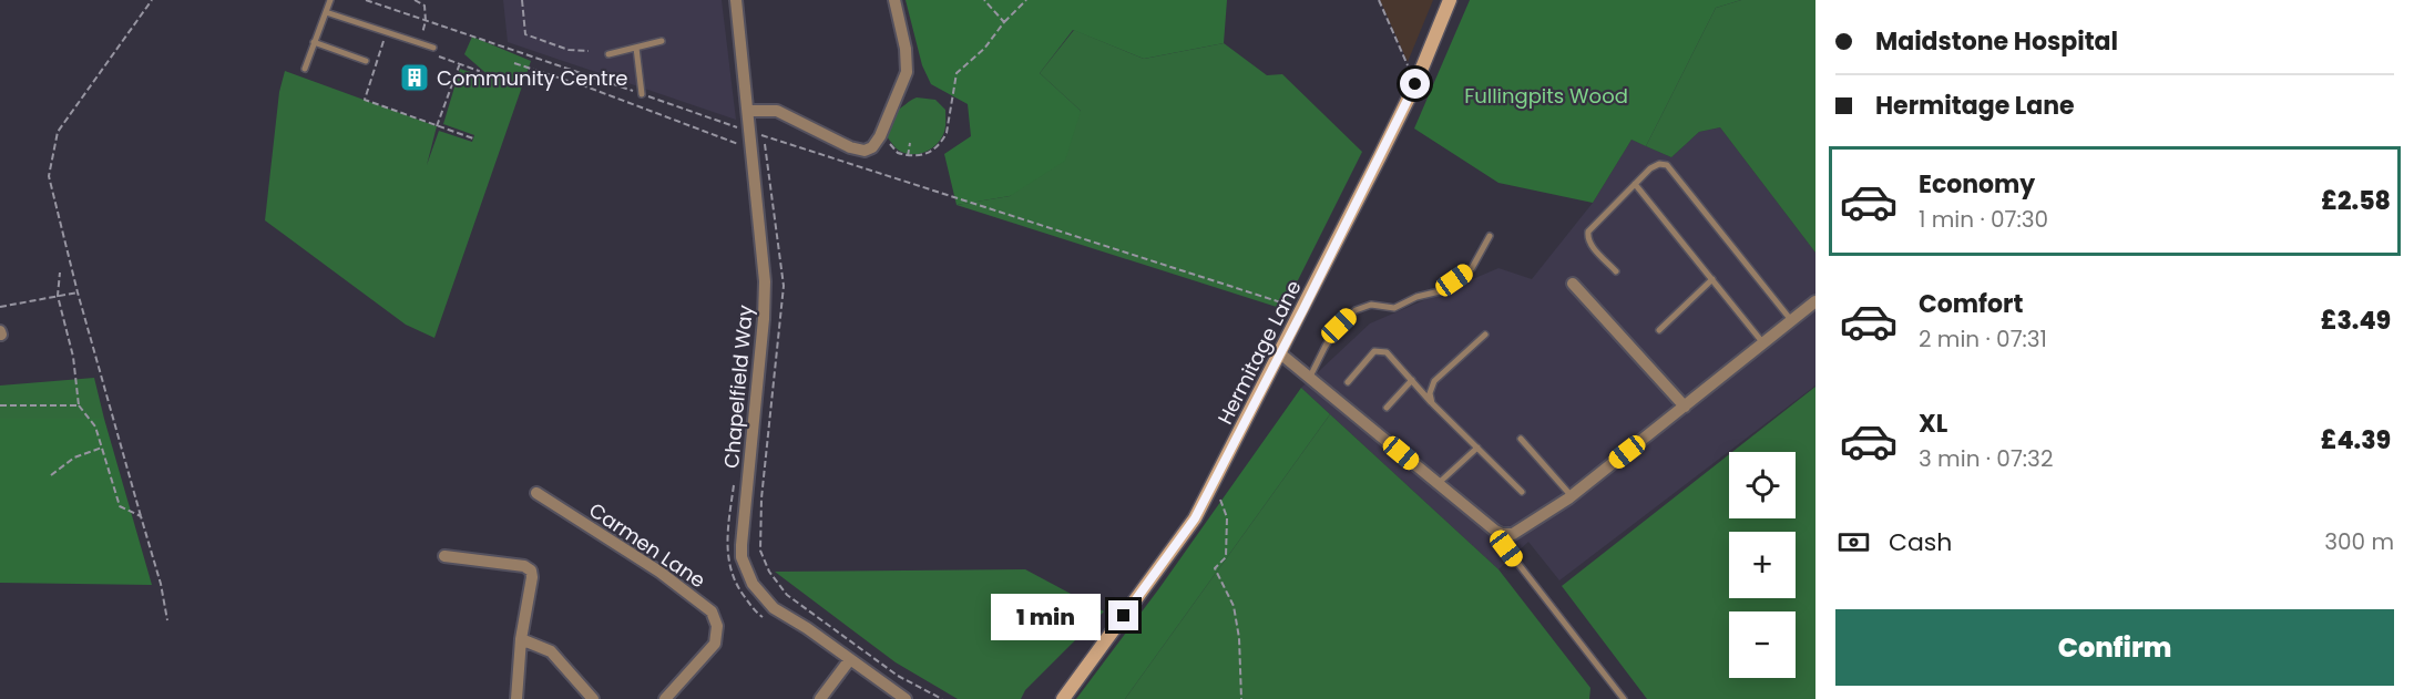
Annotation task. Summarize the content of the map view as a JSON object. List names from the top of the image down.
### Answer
{
  "streets": {
    "main road": ["Hermitage Lane"],
    "street": ["Chapelfield Way", "Carmen Lane"]
  },
  "parks": ["Fullingpits Wood"],
  "places": {
    "building": ["Community Centre"]
  },
  "page": {
    "banner": ["Maidstone Hospital", "Hermitage Lane"],
    "list": [
      {
        "name": "Economy",
        "note": "1 min · 07:30",
        "value": "£2.58"
      },
      {
        "name": "Comfort",
        "note": "2 min · 07:31",
        "value": "£3.49"
      },
      {
        "name": "XL",
        "note": "3 min · 07:32",
        "value": "£4.39"
      }
    ],
    "map_buttons": ["+", "−"],
    "pay": ["Cash", "300 m"],
    "bubble": "1 min",
    "buttons": "Confirm"
  }
}
